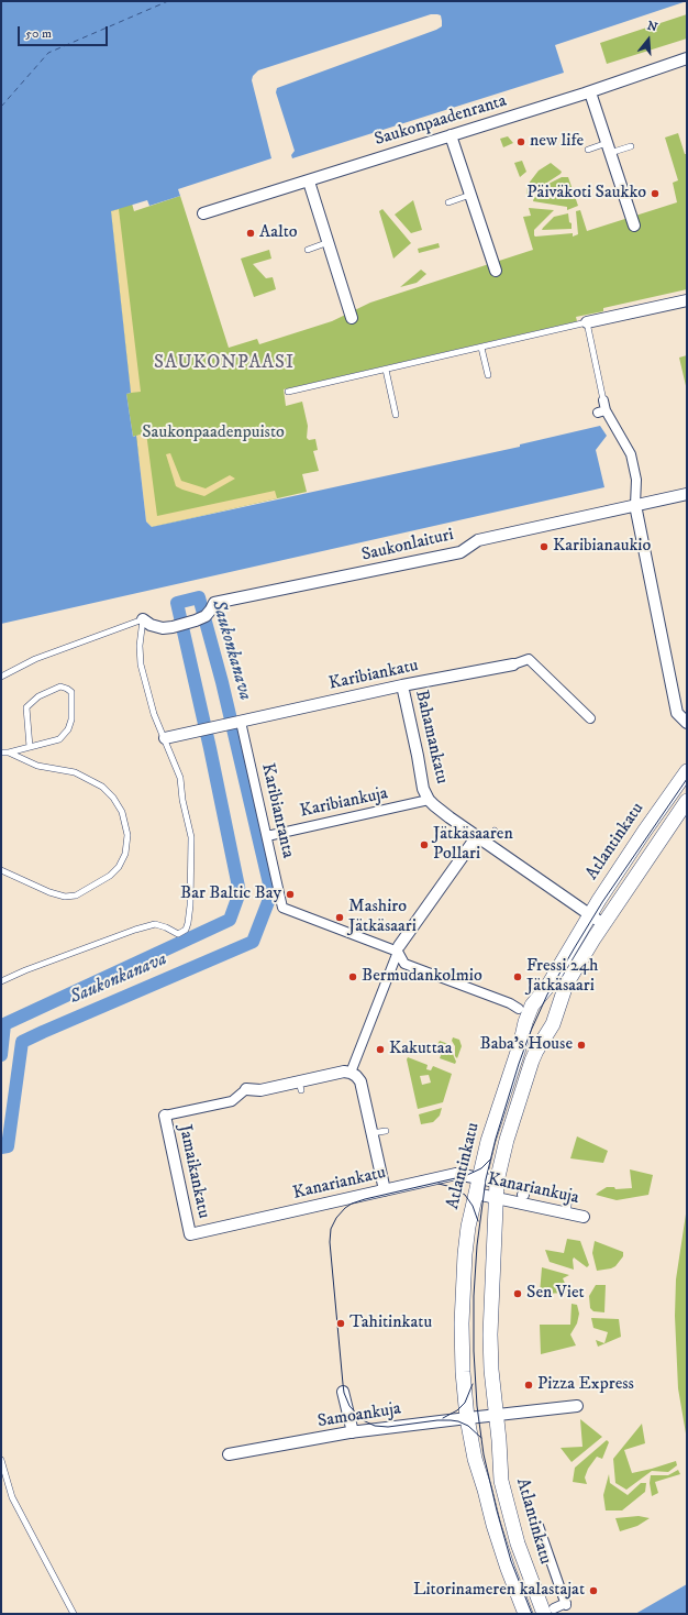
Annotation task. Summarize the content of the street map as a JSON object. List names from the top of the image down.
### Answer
{
  "streets": {
    "street": [
      "Saukonpaadenranta",
      "Saukonlaituri",
      "Karibiankatu",
      "Bahamankatu",
      "Karibiankuja",
      "Karibianranta",
      "Atlantinkatu",
      "Jamaikankatu",
      "Kanariankatu",
      "Kanariankuja",
      "Samoankuja"
    ]
  },
  "crossings": [
    ["Karibiankatu", "Bahamankatu"],
    ["Karibiankatu", "Karibianranta"],
    ["Bahamankatu", "Karibiankuja"],
    ["Bahamankatu", "Atlantinkatu"],
    ["Karibiankuja", "Karibianranta"],
    ["Atlantinkatu", "Kanariankatu"],
    ["Atlantinkatu", "Kanariankuja"],
    ["Atlantinkatu", "Samoankuja"],
    ["Jamaikankatu", "Kanariankatu"]
  ],
  "districts": ["SAUKONPAASI"],
  "water": ["Saukonkanava"],
  "parks": ["Saukonpaadenpuisto"],
  "places": [
    "new life",
    "Päiväkoti Saukko",
    "Aalto",
    "Karibianaukio",
    "Jätkäsaaren Pollari",
    "Bar Baltic Bay",
    "Mashiro Jätkäsaari",
    "Bermudankolmio",
    "Fressi 24h Jätkäsaari",
    "Baba's House",
    "Kakuttaa",
    "Sen Viet",
    "Tahitinkatu",
    "Pizza Express",
    "Litorinameren kalastajat"
  ],
  "scale_bar": "50 m",
  "north": "top"
}
